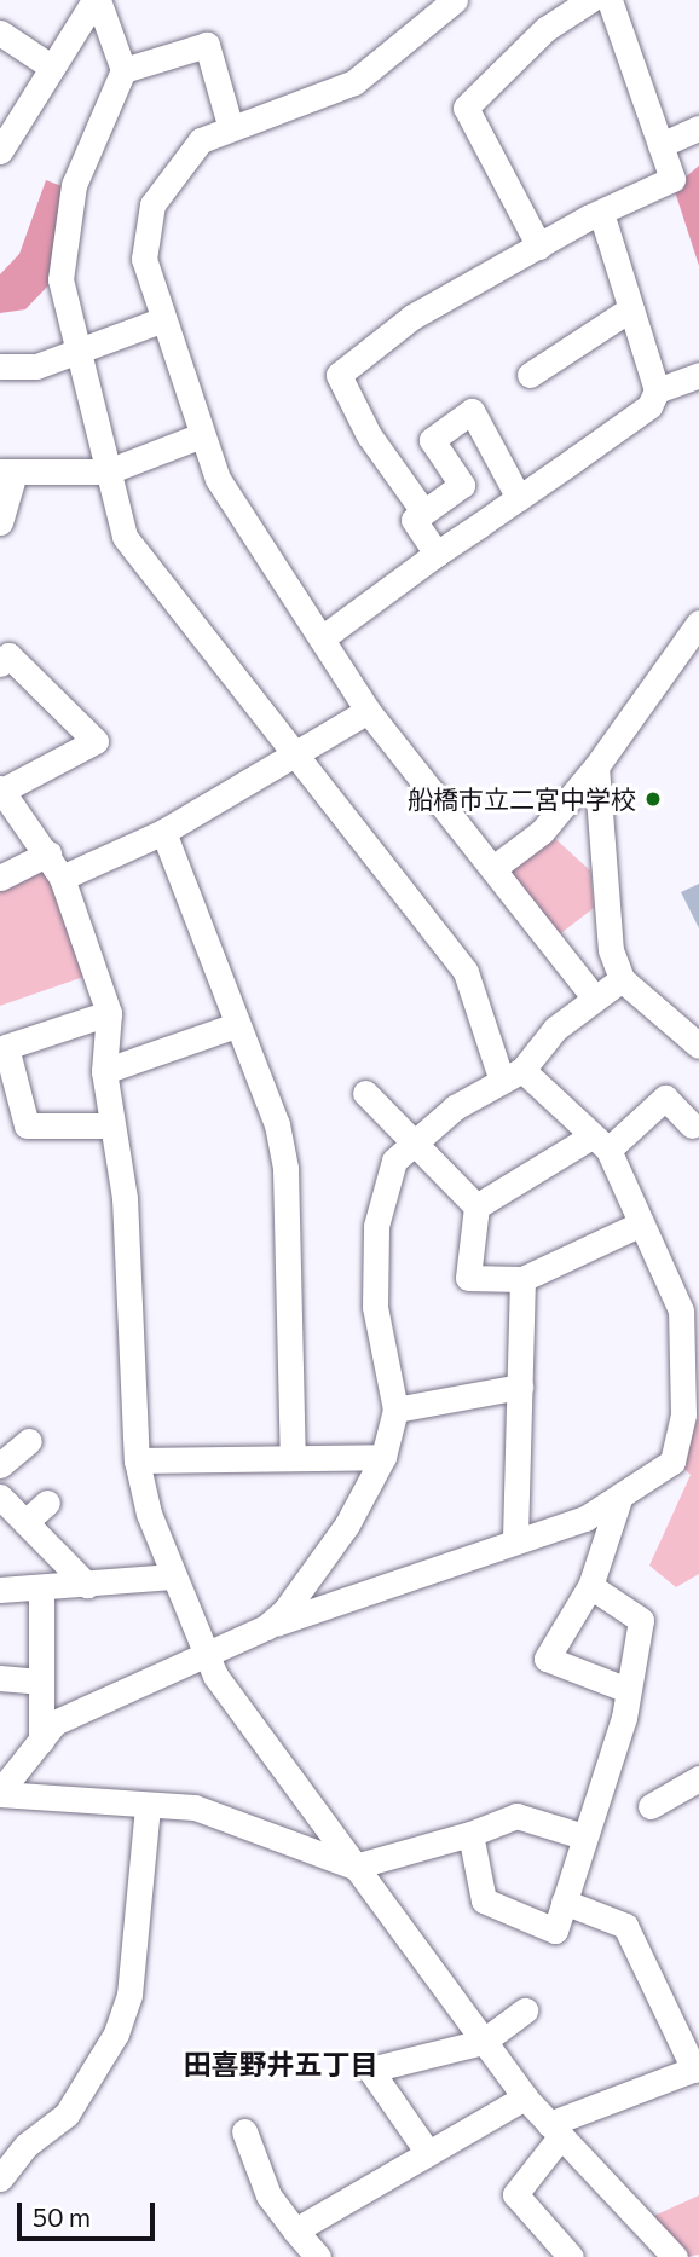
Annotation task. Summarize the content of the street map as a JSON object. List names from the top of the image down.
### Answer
{
  "districts": ["田喜野井五丁目"],
  "places": ["船橋市立二宮中学校"],
  "scale_bar": "50 m"
}
